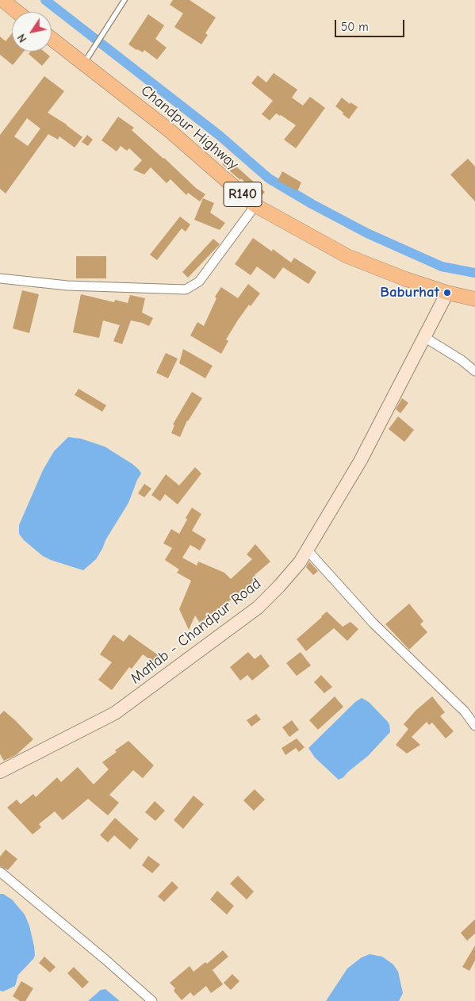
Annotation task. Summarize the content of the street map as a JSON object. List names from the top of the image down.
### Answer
{
  "streets": {
    "main road": ["Chandpur Highway", "R140", "Matlab - Chandpur Road"]
  },
  "crossings": [
    ["Chandpur Highway", "Matlab - Chandpur Road"]
  ],
  "places": ["Baburhat"],
  "scale_bar": "50 m",
  "north": "bottom left"
}
